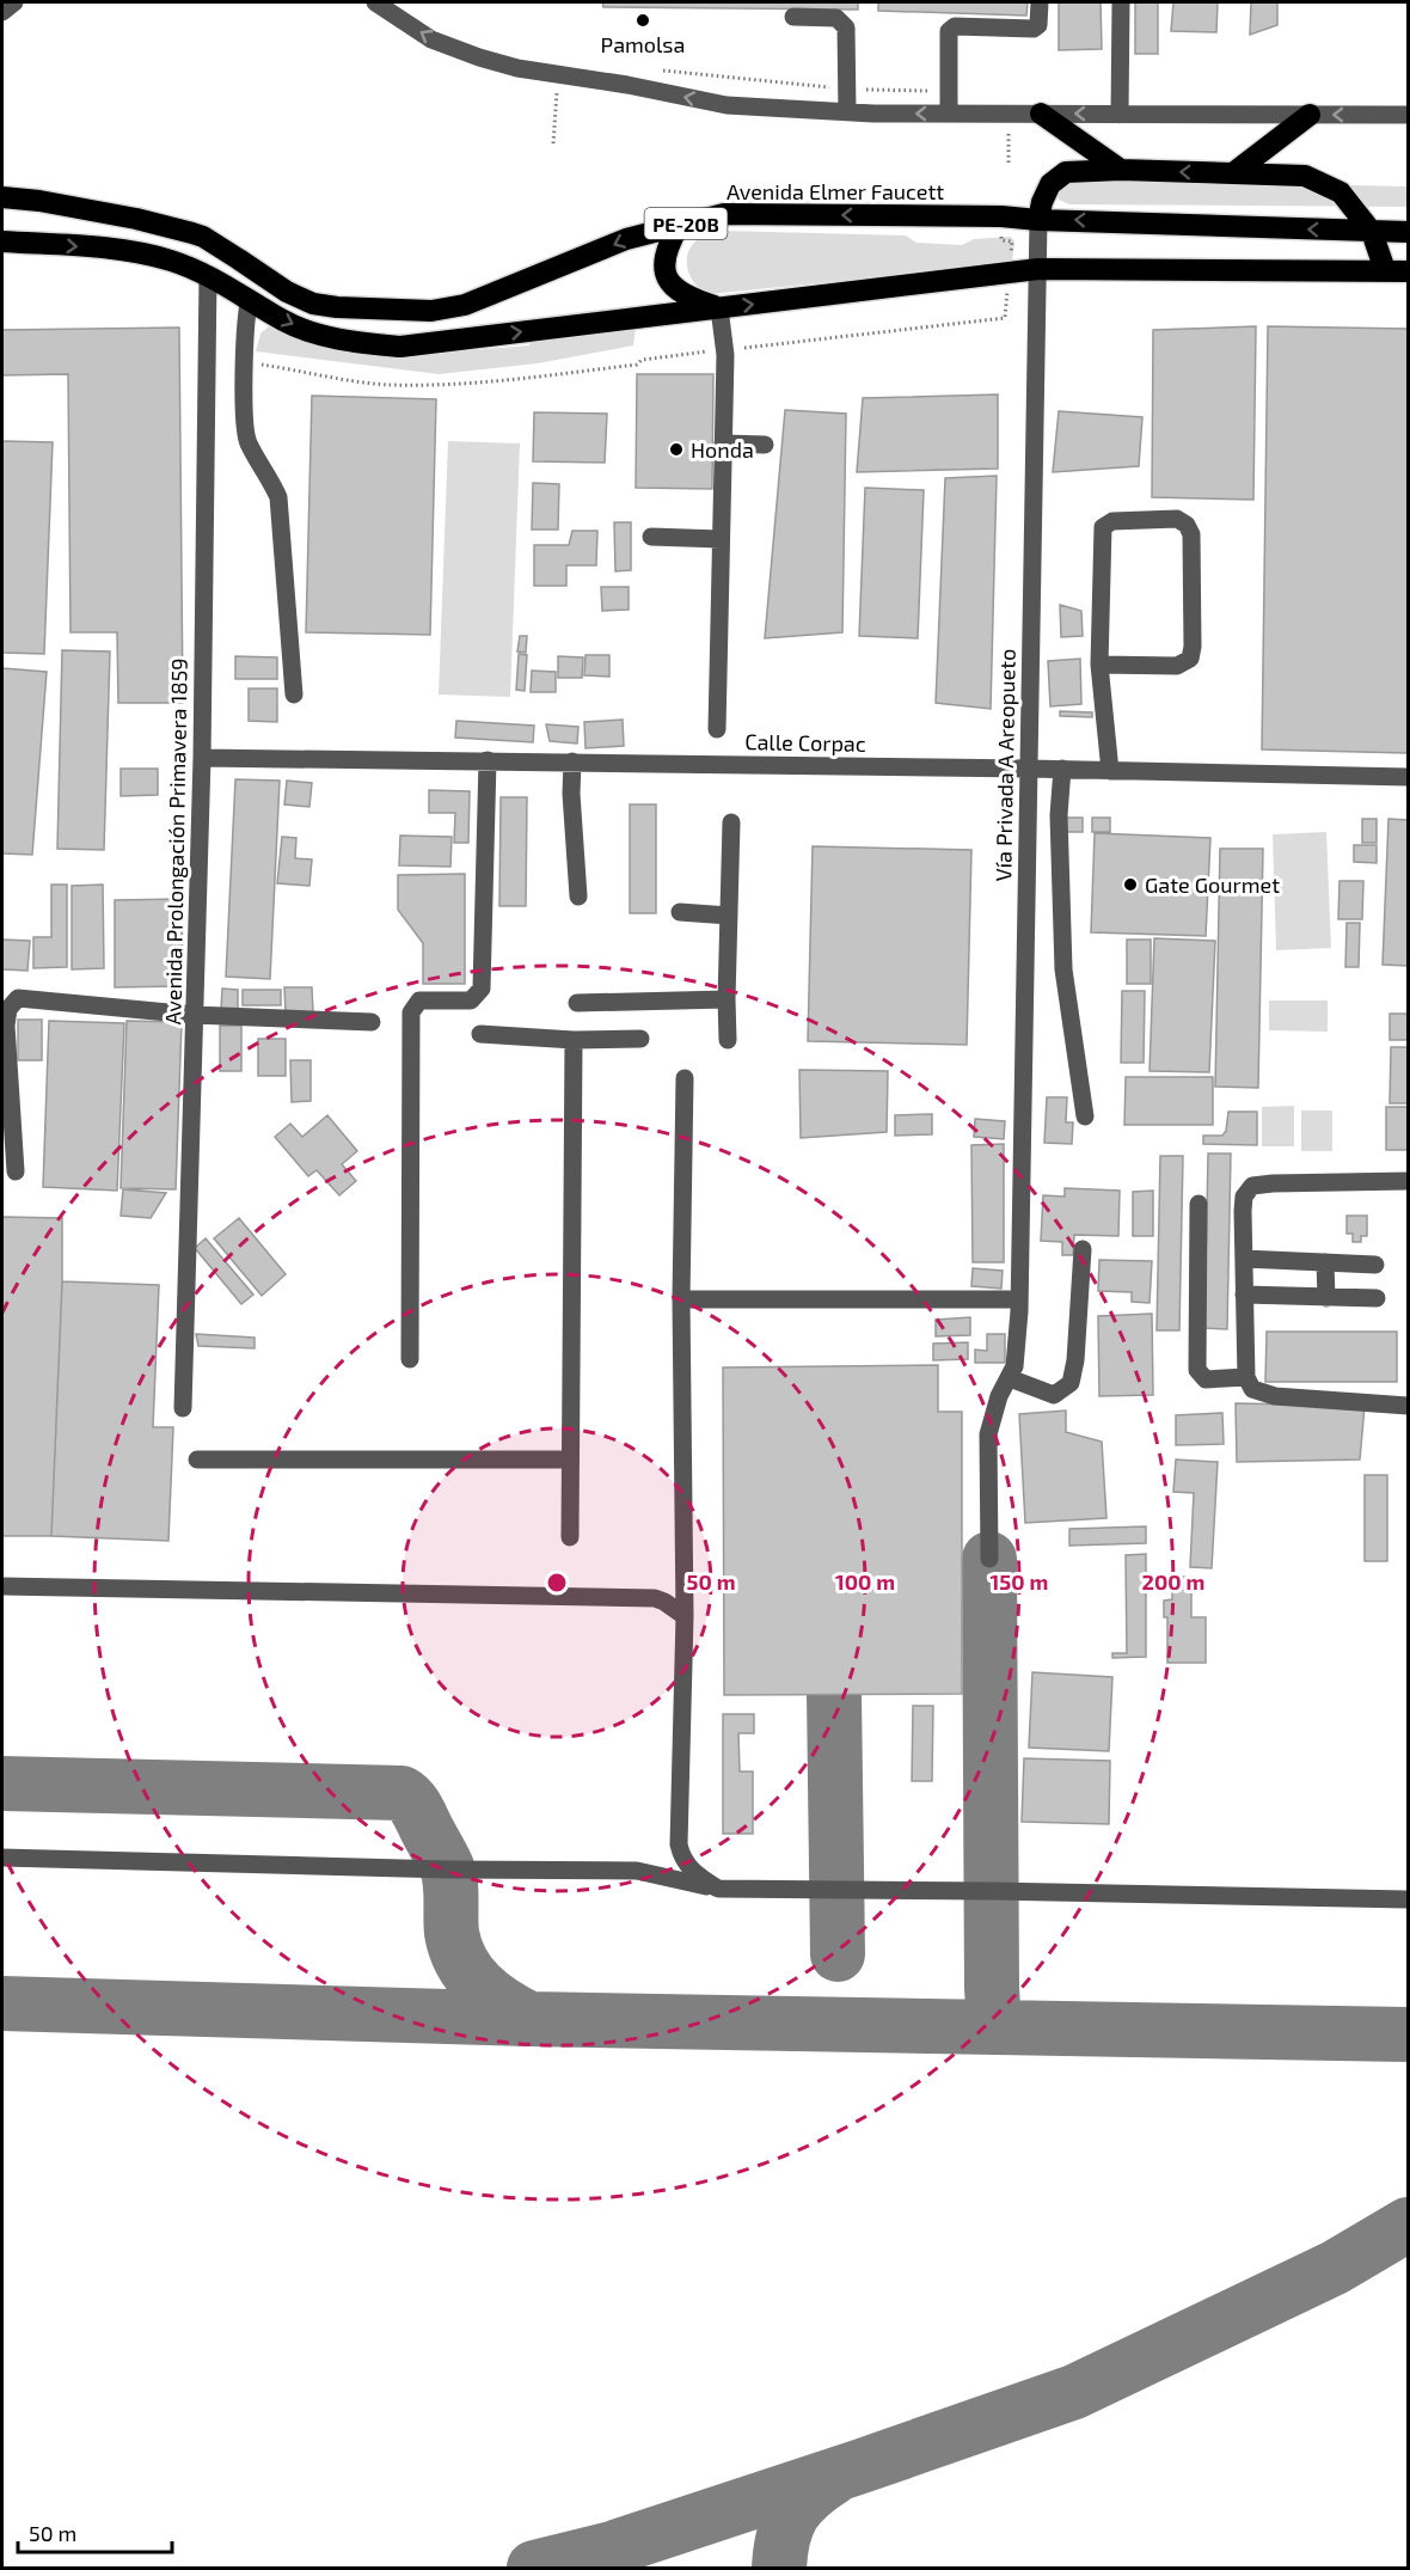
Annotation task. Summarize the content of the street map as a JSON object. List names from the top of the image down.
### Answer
{
  "streets": {
    "highway": ["Avenida Elmer Faucett", "PE-20B"],
    "street": ["Calle Corpac", "Vía Privada A Areopueto", "Avenida Prolongación Primavera 1859"]
  },
  "crossings": [
    ["Avenida Elmer Faucett", "Vía Privada A Areopueto"],
    ["Calle Corpac", "Vía Privada A Areopueto"],
    ["Calle Corpac", "Avenida Prolongación Primavera 1859"]
  ],
  "places": ["Pamolsa", "Honda", "Gate Gourmet"],
  "scale_bar": "50 m",
  "rings": [
    "50 m",
    "100 m",
    "150 m",
    "200 m"
  ]
}
